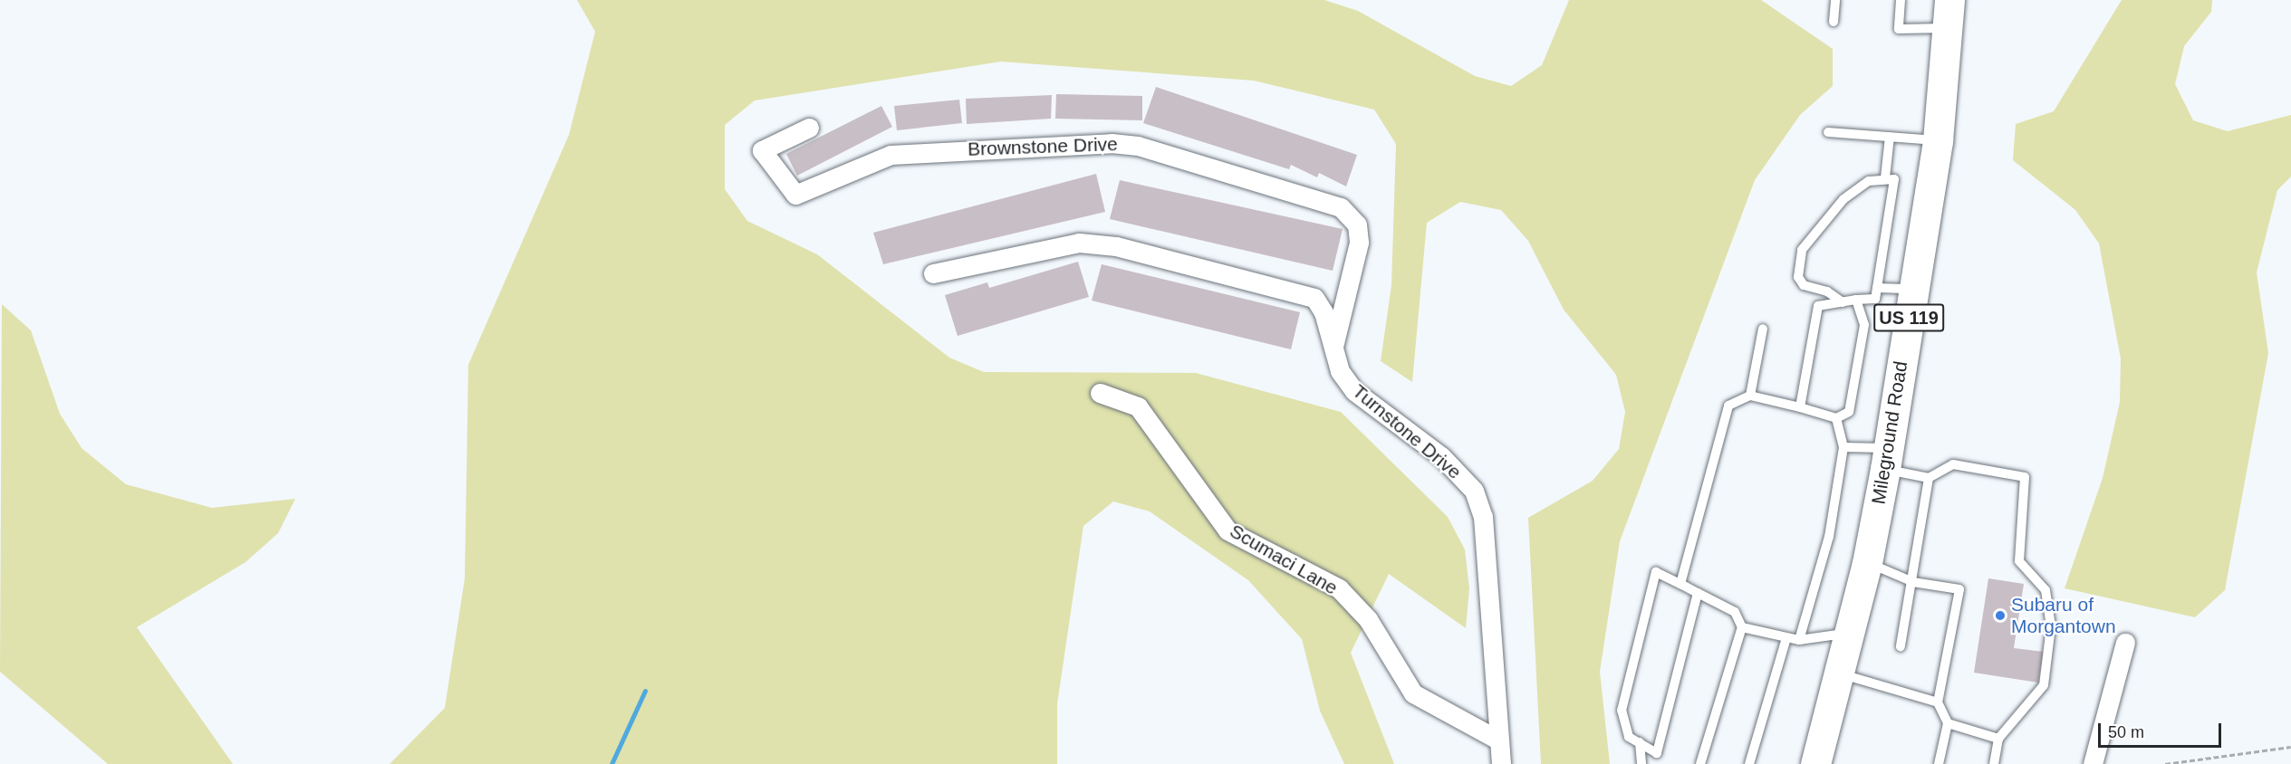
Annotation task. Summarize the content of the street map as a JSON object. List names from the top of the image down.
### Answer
{
  "streets": {
    "main road": ["US 119", "Mileground Road"],
    "street": ["Brownstone Drive", "Turnstone Drive", "Scumaci Lane"]
  },
  "crossings": [
    ["Brownstone Drive", "Turnstone Drive"],
    ["Turnstone Drive", "Scumaci Lane"]
  ],
  "places": ["Subaru of Morgantown"],
  "scale_bar": "50 m"
}
